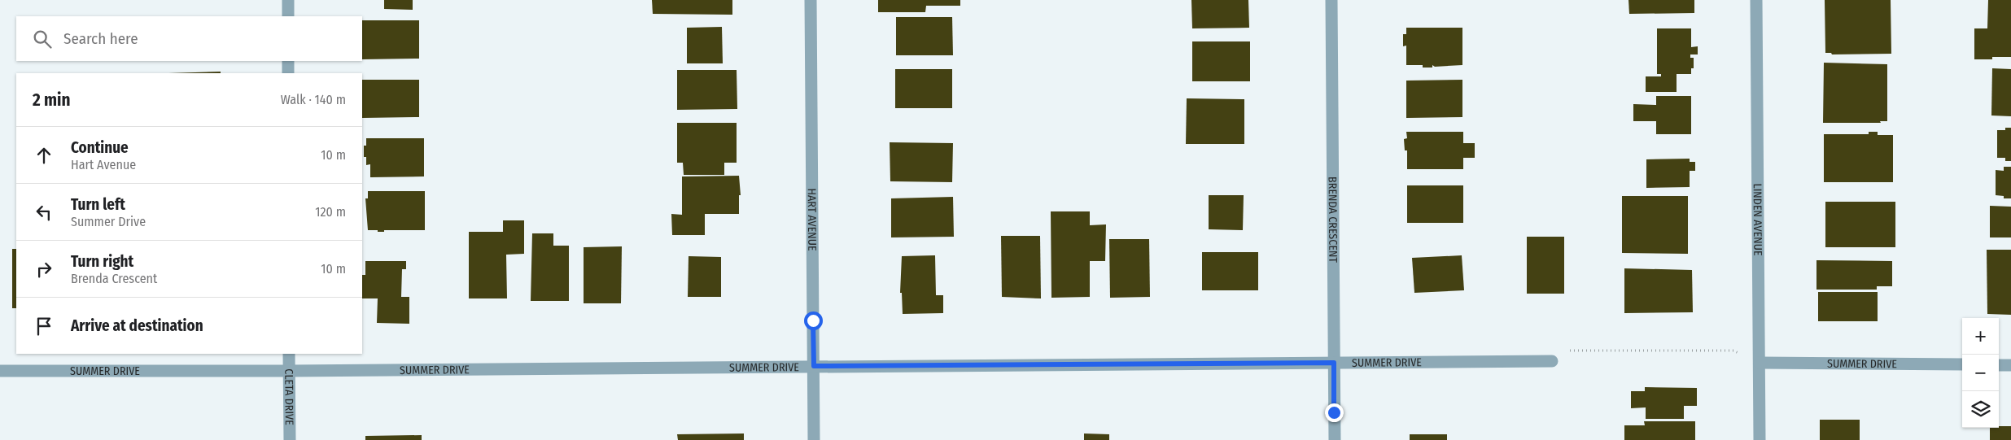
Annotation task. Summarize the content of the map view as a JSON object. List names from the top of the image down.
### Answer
{
  "streets": {
    "street": [
      "HART AVENUE",
      "LINDEN AVENUE",
      "BRENDA CRESCENT",
      "SUMMER DRIVE",
      "CLETA DRIVE"
    ]
  },
  "crossings": [
    ["HART AVENUE", "SUMMER DRIVE"],
    ["LINDEN AVENUE", "SUMMER DRIVE"],
    ["BRENDA CRESCENT", "SUMMER DRIVE"],
    ["SUMMER DRIVE", "CLETA DRIVE"]
  ],
  "page": {
    "search": "Search here",
    "heading": ["2 min", "Walk · 140 m"],
    "list": [
      ["Continue", "Hart Avenue", "10 m"],
      ["Turn left", "Summer Drive", "120 m"],
      ["Turn right", "Brenda Crescent", "10 m"],
      "Arrive at destination"
    ],
    "map_buttons": ["+", "−"]
  }
}
